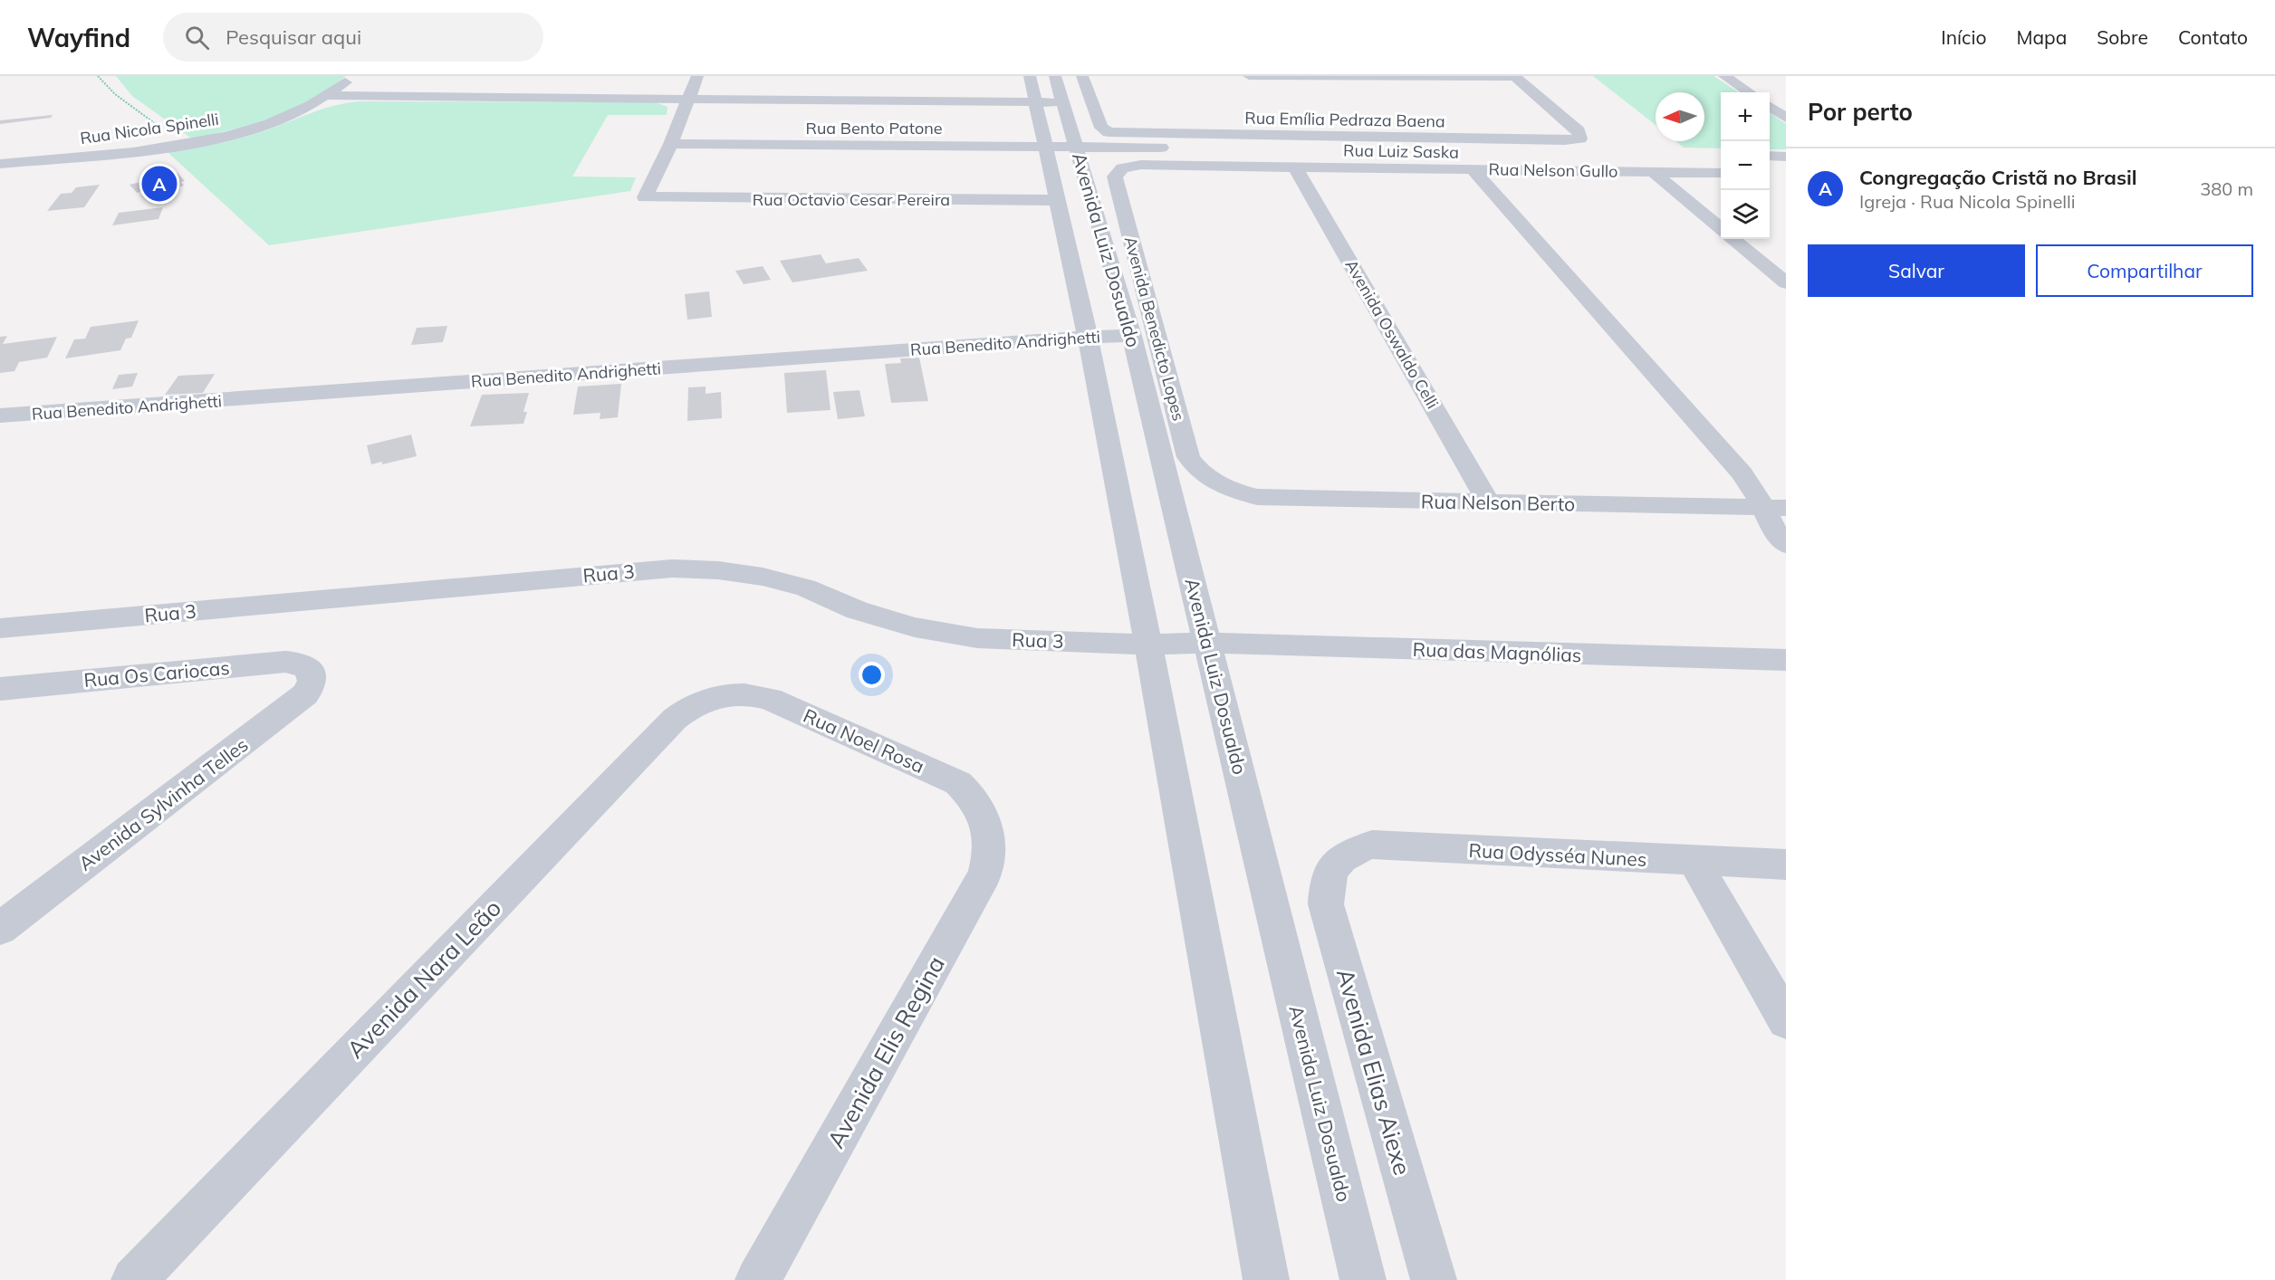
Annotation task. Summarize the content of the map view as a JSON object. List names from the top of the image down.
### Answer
{
  "streets": {
    "street": [
      "Rua Emília Pedraza Baena",
      "Rua Bento Patone",
      "Rua Nicola Spinelli",
      "Rua Luiz Saska",
      "Rua Nelson Gullo",
      "Rua Octavio Cesar Pereira",
      "Avenida Luiz Dosualdo",
      "Avenida Benedicto Lopes",
      "Avenida Oswaldo Celli",
      "Rua Benedito Andrighetti",
      "Rua Nelson Berto",
      "Rua 3",
      "Rua das Magnólias",
      "Rua Os Cariocas",
      "Rua Noel Rosa",
      "Avenida Sylvinha Telles",
      "Rua Odysséa Nunes",
      "Avenida Nara Leão",
      "Avenida Elis Regina",
      "Avenida Elias Aiexe"
    ]
  },
  "crossings": [
    ["Rua Emília Pedraza Baena", "Rua Luiz Saska"],
    ["Rua Bento Patone", "Rua Luiz Saska"],
    ["Rua Bento Patone", "Rua Octavio Cesar Pereira"],
    ["Rua Bento Patone", "Avenida Luiz Dosualdo"],
    ["Rua Luiz Saska", "Avenida Luiz Dosualdo"],
    ["Rua Nelson Gullo", "Avenida Benedicto Lopes"],
    ["Rua Nelson Gullo", "Avenida Oswaldo Celli"],
    ["Rua Octavio Cesar Pereira", "Avenida Luiz Dosualdo"],
    ["Avenida Luiz Dosualdo", "Rua Benedito Andrighetti"],
    ["Avenida Luiz Dosualdo", "Rua 3"],
    ["Avenida Luiz Dosualdo", "Rua das Magnólias"],
    ["Avenida Benedicto Lopes", "Rua Nelson Berto"],
    ["Avenida Oswaldo Celli", "Rua Nelson Berto"],
    ["Rua 3", "Rua das Magnólias"],
    ["Rua Os Cariocas", "Avenida Sylvinha Telles"],
    ["Rua Noel Rosa", "Avenida Nara Leão"],
    ["Rua Noel Rosa", "Avenida Elis Regina"],
    ["Rua Odysséa Nunes", "Avenida Elias Aiexe"]
  ],
  "north": "left",
  "page": {
    "header": "Wayfind",
    "search": "Pesquisar aqui",
    "nav": [
      "Início",
      "Mapa",
      "Sobre",
      "Contato"
    ],
    "heading": "Por perto",
    "map_buttons": ["+", "−"],
    "list": [
      {
        "mark": "A",
        "name": "Congregação Cristã no Brasil",
        "note": "Igreja · Rua Nicola Spinelli",
        "value": "380 m"
      }
    ],
    "pins": "A",
    "buttons": ["Salvar", "Compartilhar"]
  }
}
